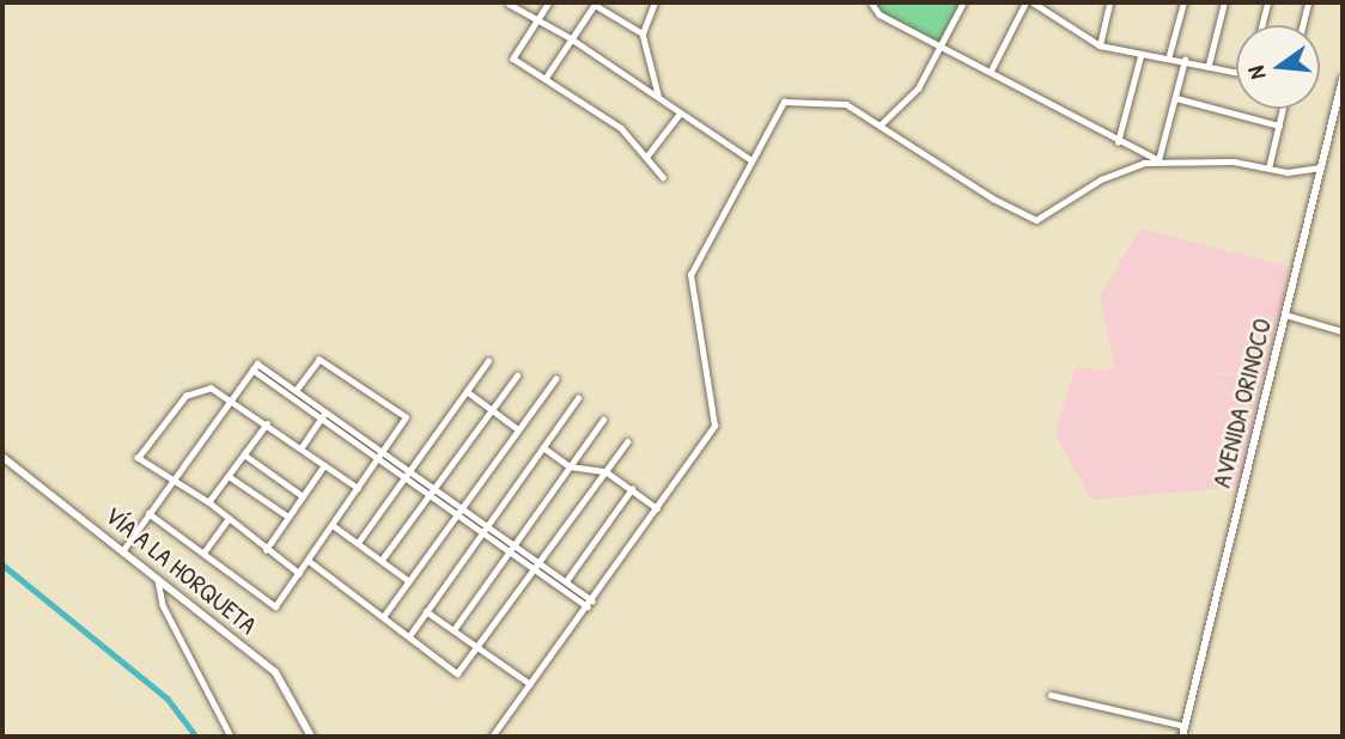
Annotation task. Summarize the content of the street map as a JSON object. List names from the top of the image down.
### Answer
{
  "streets": {
    "main road": ["AVENIDA ORINOCO", "VÍA A LA HORQUETA"]
  },
  "north": "left"
}
